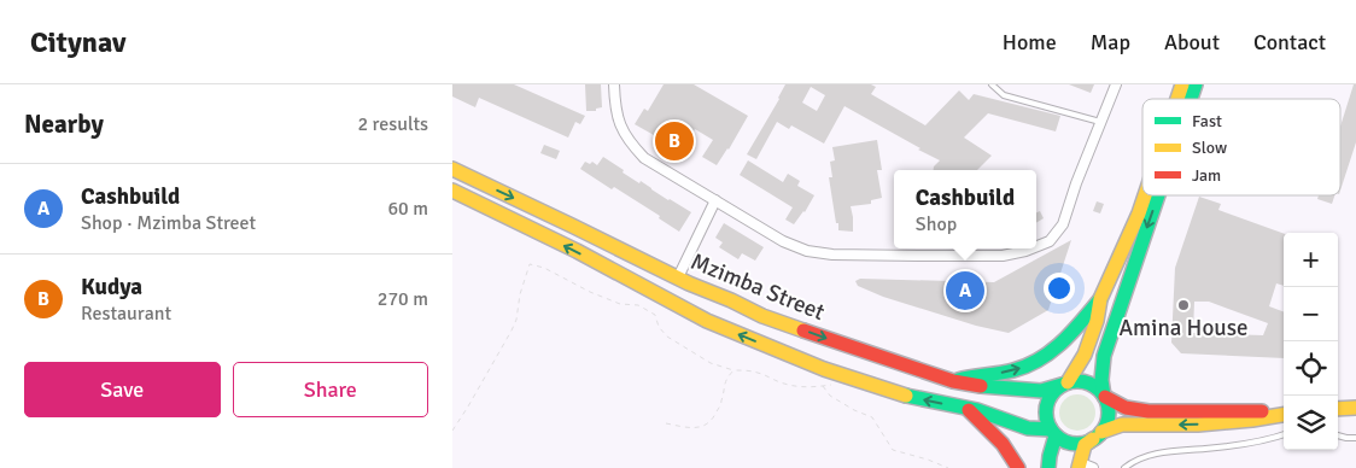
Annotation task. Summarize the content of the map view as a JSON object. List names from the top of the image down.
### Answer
{
  "streets": {
    "main road": ["Mzimba Street"]
  },
  "places": ["Amina House"],
  "legend": ["Fast", "Slow", "Jam"],
  "page": {
    "header": "Citynav",
    "nav": [
      "Home",
      "Map",
      "About",
      "Contact"
    ],
    "heading": ["Nearby", "2 results"],
    "pins": ["B", "A"],
    "list": [
      {
        "mark": "A",
        "name": "Cashbuild",
        "note": "Shop · Mzimba Street",
        "value": "60 m"
      },
      {
        "mark": "B",
        "name": "Kudya",
        "note": "Restaurant",
        "value": "270 m"
      }
    ],
    "popup": ["Cashbuild", "Shop"],
    "map_buttons": ["+", "−"],
    "buttons": ["Save", "Share"]
  }
}
